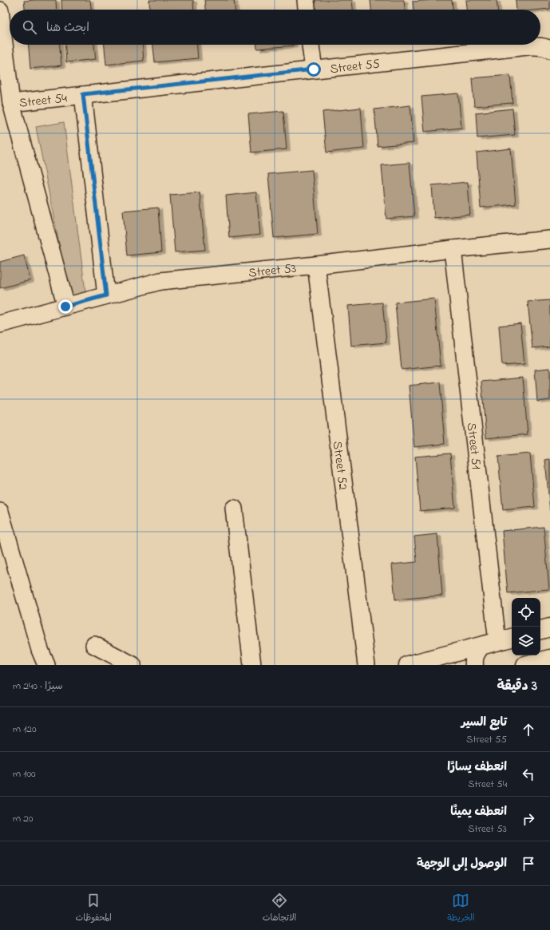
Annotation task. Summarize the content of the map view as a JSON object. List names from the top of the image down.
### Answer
{
  "streets": {
    "street": [
      "Street 55",
      "Street 54",
      "Street 53",
      "Street 51",
      "Street 52"
    ]
  },
  "crossings": [
    ["Street 55", "Street 54"],
    ["Street 54", "Street 53"],
    ["Street 53", "Street 51"],
    ["Street 53", "Street 52"]
  ],
  "page": {
    "search": "ابحث هنا",
    "heading": ["3 دقيقة", "سيرًا · 240 m"],
    "list": [
      ["تابع السير", "Street 55", "120 m"],
      ["انعطف يسارًا", "Street 54", "100 m"],
      ["انعطف يمينًا", "Street 53", "20 m"],
      "الوصول إلى الوجهة"
    ],
    "nav": ["الخريطة", "الاتجاهات", "المحفوظات"]
  }
}
